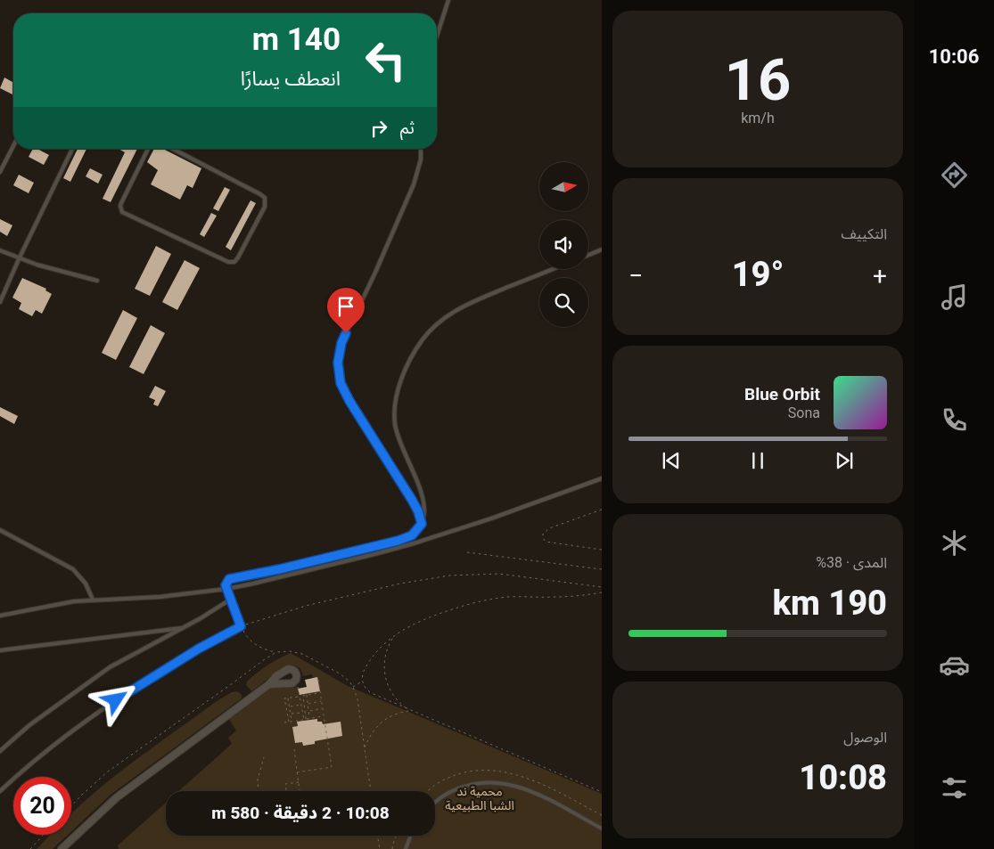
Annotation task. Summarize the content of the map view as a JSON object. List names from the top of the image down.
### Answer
{
  "parks": ["محمية ند الشبا الطبيعية"],
  "north": "right",
  "page": {
    "tabs": "10:06",
    "tile": [
      ["16", "km/h"],
      "التكييف",
      ["المدى · 38%", "190 km"],
      ["الوصول", "10:08"]
    ],
    "turn": ["140 m", "انعطف يسارًا"],
    "then": "ثم",
    "heat": ["−", "19°", "+"],
    "song": ["Blue Orbit", "Sona"],
    "limit": "20",
    "trip": "10:08 · 2 دقيقة · 580 m"
  }
}
